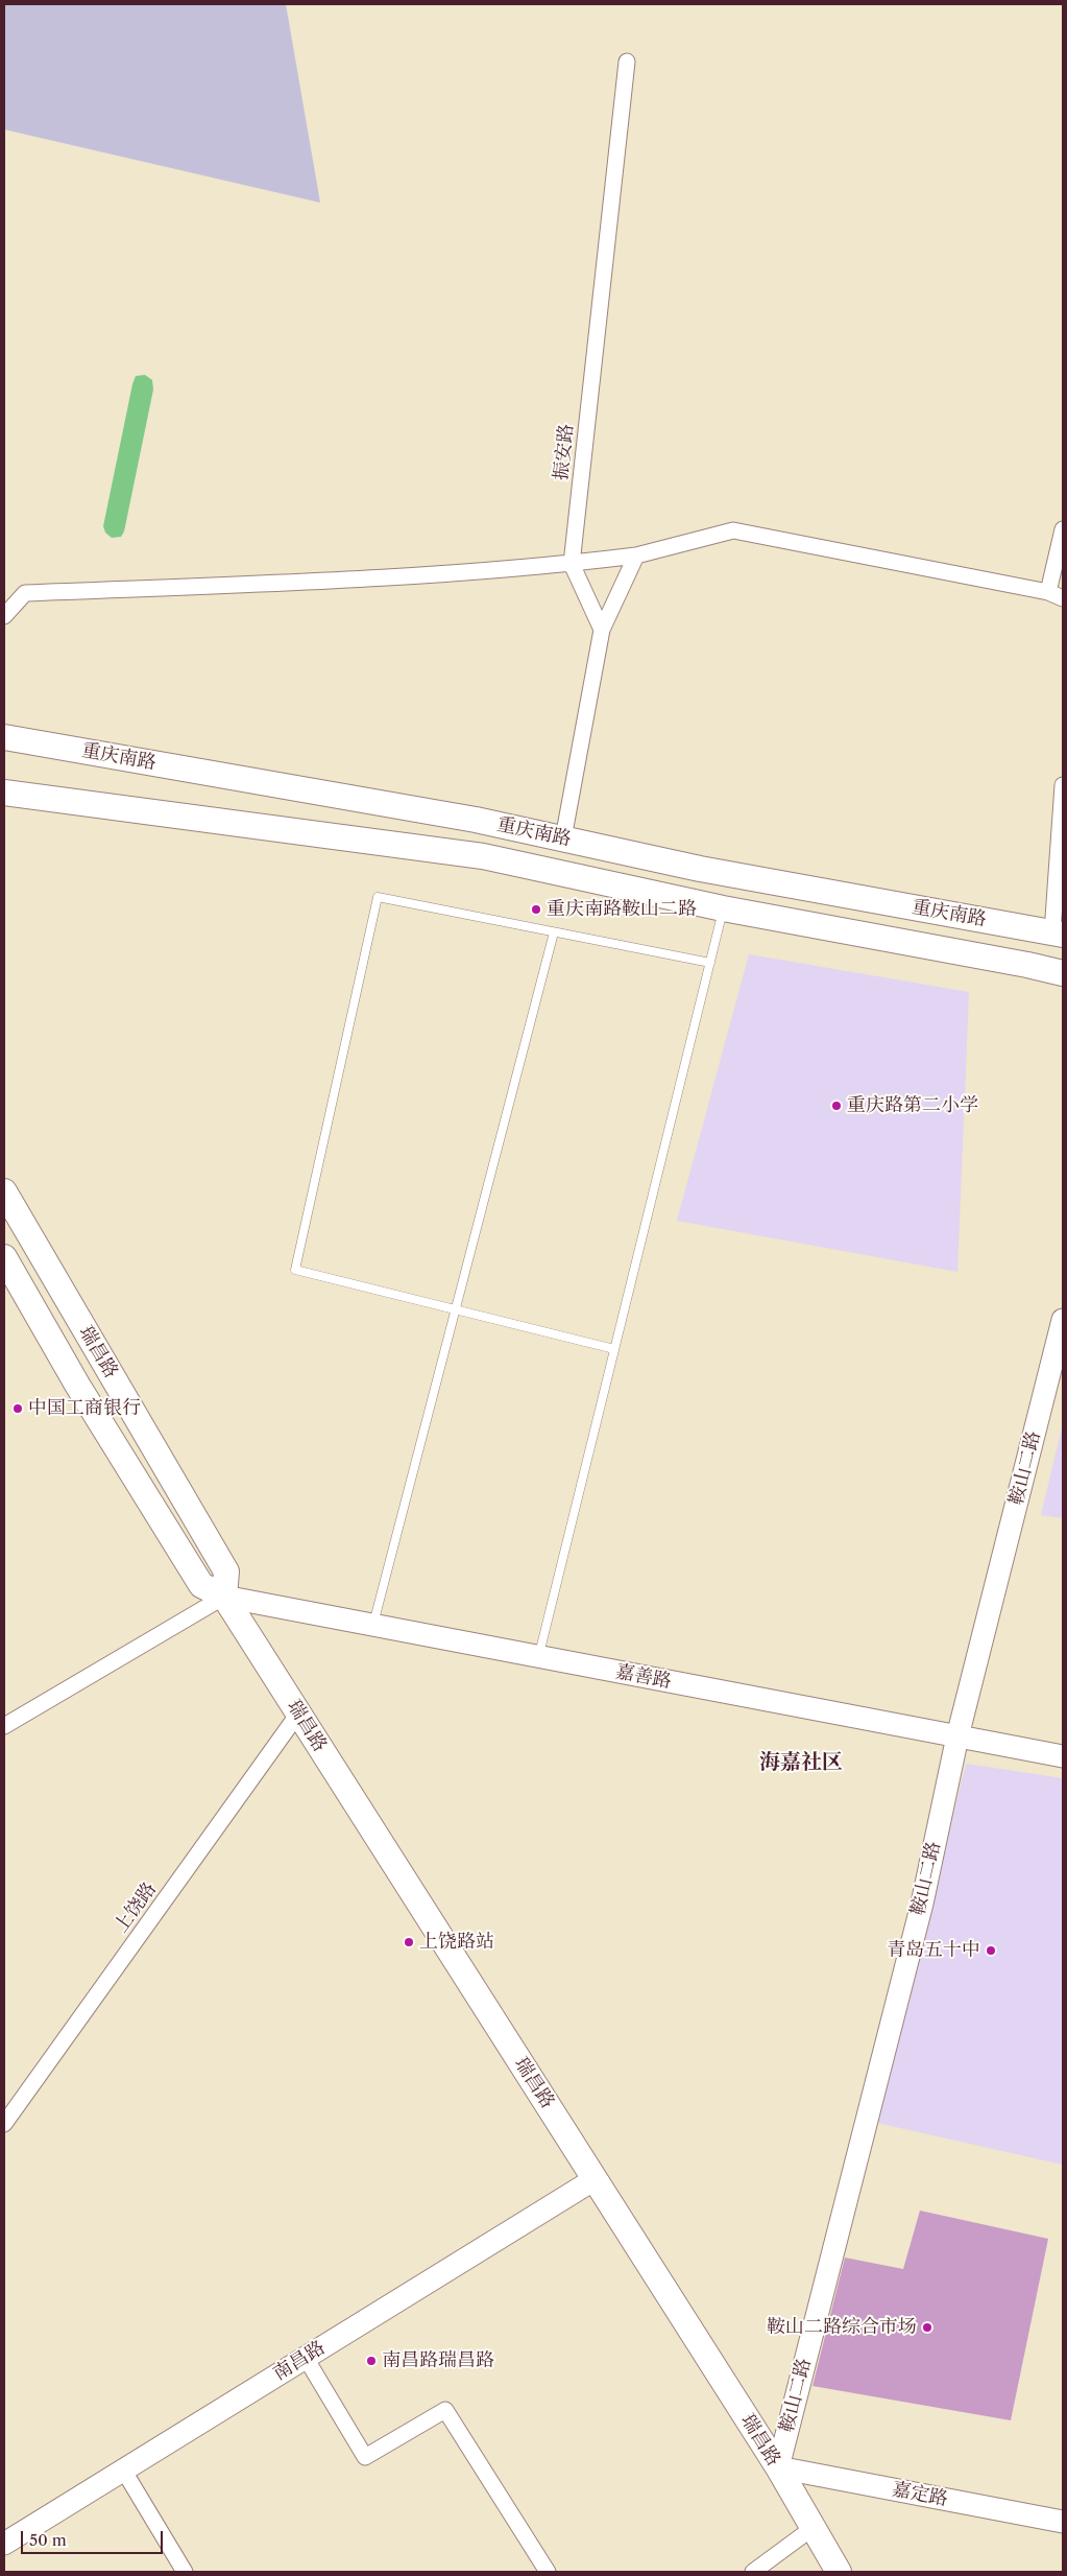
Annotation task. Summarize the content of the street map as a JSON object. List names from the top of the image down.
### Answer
{
  "streets": {
    "main road": ["重庆南路", "瑞昌路"],
    "street": [
      "振安路",
      "鞍山二路",
      "嘉善路",
      "上饶路",
      "南昌路",
      "嘉定路"
    ]
  },
  "crossings": [
    ["瑞昌路", "鞍山二路"],
    ["瑞昌路", "嘉善路"],
    ["瑞昌路", "上饶路"],
    ["瑞昌路", "南昌路"],
    ["瑞昌路", "嘉定路"],
    ["鞍山二路", "嘉善路"],
    ["鞍山二路", "嘉定路"]
  ],
  "districts": ["海嘉社区"],
  "places": [
    "重庆南路鞍山二路",
    "重庆路第二小学",
    "中国工商银行",
    "上饶路站",
    "青岛五十中",
    "鞍山二路综合市场",
    "南昌路瑞昌路"
  ],
  "scale_bar": "50 m"
}
